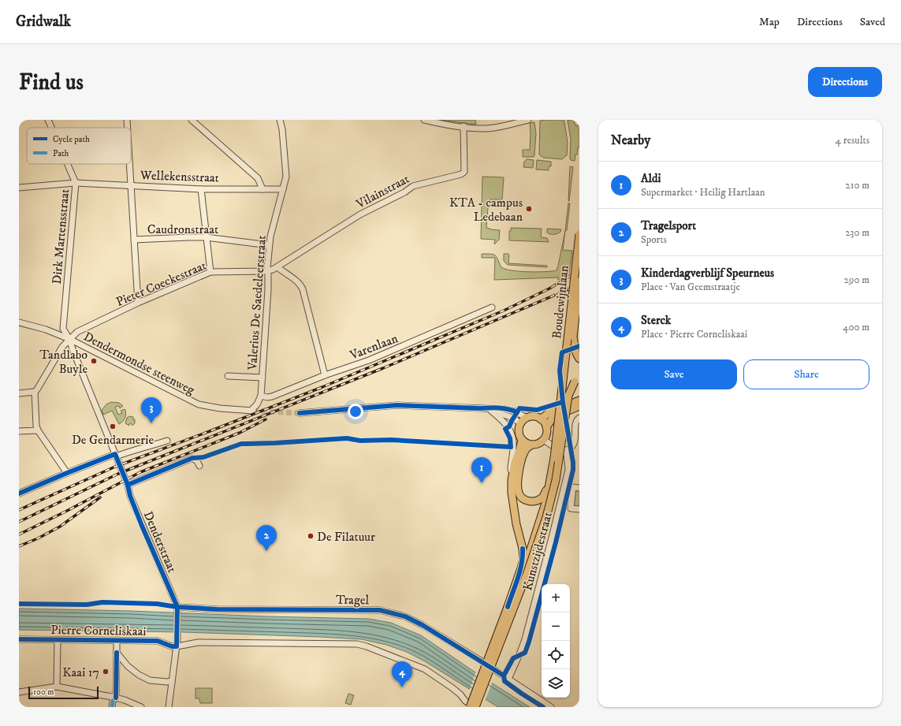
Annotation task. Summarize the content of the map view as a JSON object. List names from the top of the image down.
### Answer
{
  "streets": {
    "main road": ["Boudewijnlaan"],
    "street": [
      "Wellekensstraat",
      "Vilainstraat",
      "Caudronstraat",
      "Dirk Martensstraat",
      "Pieter Coeckestraat",
      "Valerius De Saedeleerstraat",
      "Varenlaan",
      "Dendermondse steenweg",
      "Denderstraat",
      "Kunstzijdestraat",
      "Tragel",
      "Pierre Corneliskaai"
    ]
  },
  "crossings": [
    ["Wellekensstraat", "Dirk Martensstraat"],
    ["Wellekensstraat", "Valerius De Saedeleerstraat"],
    ["Vilainstraat", "Pieter Coeckestraat"],
    ["Caudronstraat", "Valerius De Saedeleerstraat"],
    ["Dirk Martensstraat", "Pieter Coeckestraat"],
    ["Dirk Martensstraat", "Dendermondse steenweg"],
    ["Dirk Martensstraat", "Denderstraat"],
    ["Pieter Coeckestraat", "Valerius De Saedeleerstraat"],
    ["Pieter Coeckestraat", "Dendermondse steenweg"],
    ["Pieter Coeckestraat", "Denderstraat"],
    ["Valerius De Saedeleerstraat", "Varenlaan"],
    ["Valerius De Saedeleerstraat", "Dendermondse steenweg"],
    ["Dendermondse steenweg", "Denderstraat"],
    ["Denderstraat", "Tragel"],
    ["Denderstraat", "Pierre Corneliskaai"],
    ["Kunstzijdestraat", "Tragel"]
  ],
  "places": [
    "KTA - campus Ledebaan",
    "Tandlabo Buyle",
    "De Gendarmerie",
    "De Filatuur",
    "Kaai 17"
  ],
  "legend": ["Cycle path", "Path"],
  "scale_bar": "100 m",
  "page": {
    "header": "Gridwalk",
    "nav": ["Map", "Directions", "Saved"],
    "buttons": [
      "Directions",
      ["Save", "Share"]
    ],
    "title": "Find us",
    "heading": ["Nearby", "4 results"],
    "list": [
      {
        "mark": "1",
        "name": "Aldi",
        "note": "Supermarket · Heilig Hartlaan",
        "value": "210 m"
      },
      {
        "mark": "2",
        "name": "Tragelsport",
        "note": "Sports",
        "value": "230 m"
      },
      {
        "mark": "3",
        "name": "Kinderdagverblijf Speurneus",
        "note": "Place · Van Geemstraatje",
        "value": "290 m"
      },
      {
        "mark": "4",
        "name": "Sterck",
        "note": "Place · Pierre Corneliskaai",
        "value": "400 m"
      }
    ],
    "pins": [
      "3",
      "1",
      "2",
      "4"
    ],
    "map_buttons": ["+", "−"],
    "scale": "100 m"
  }
}
